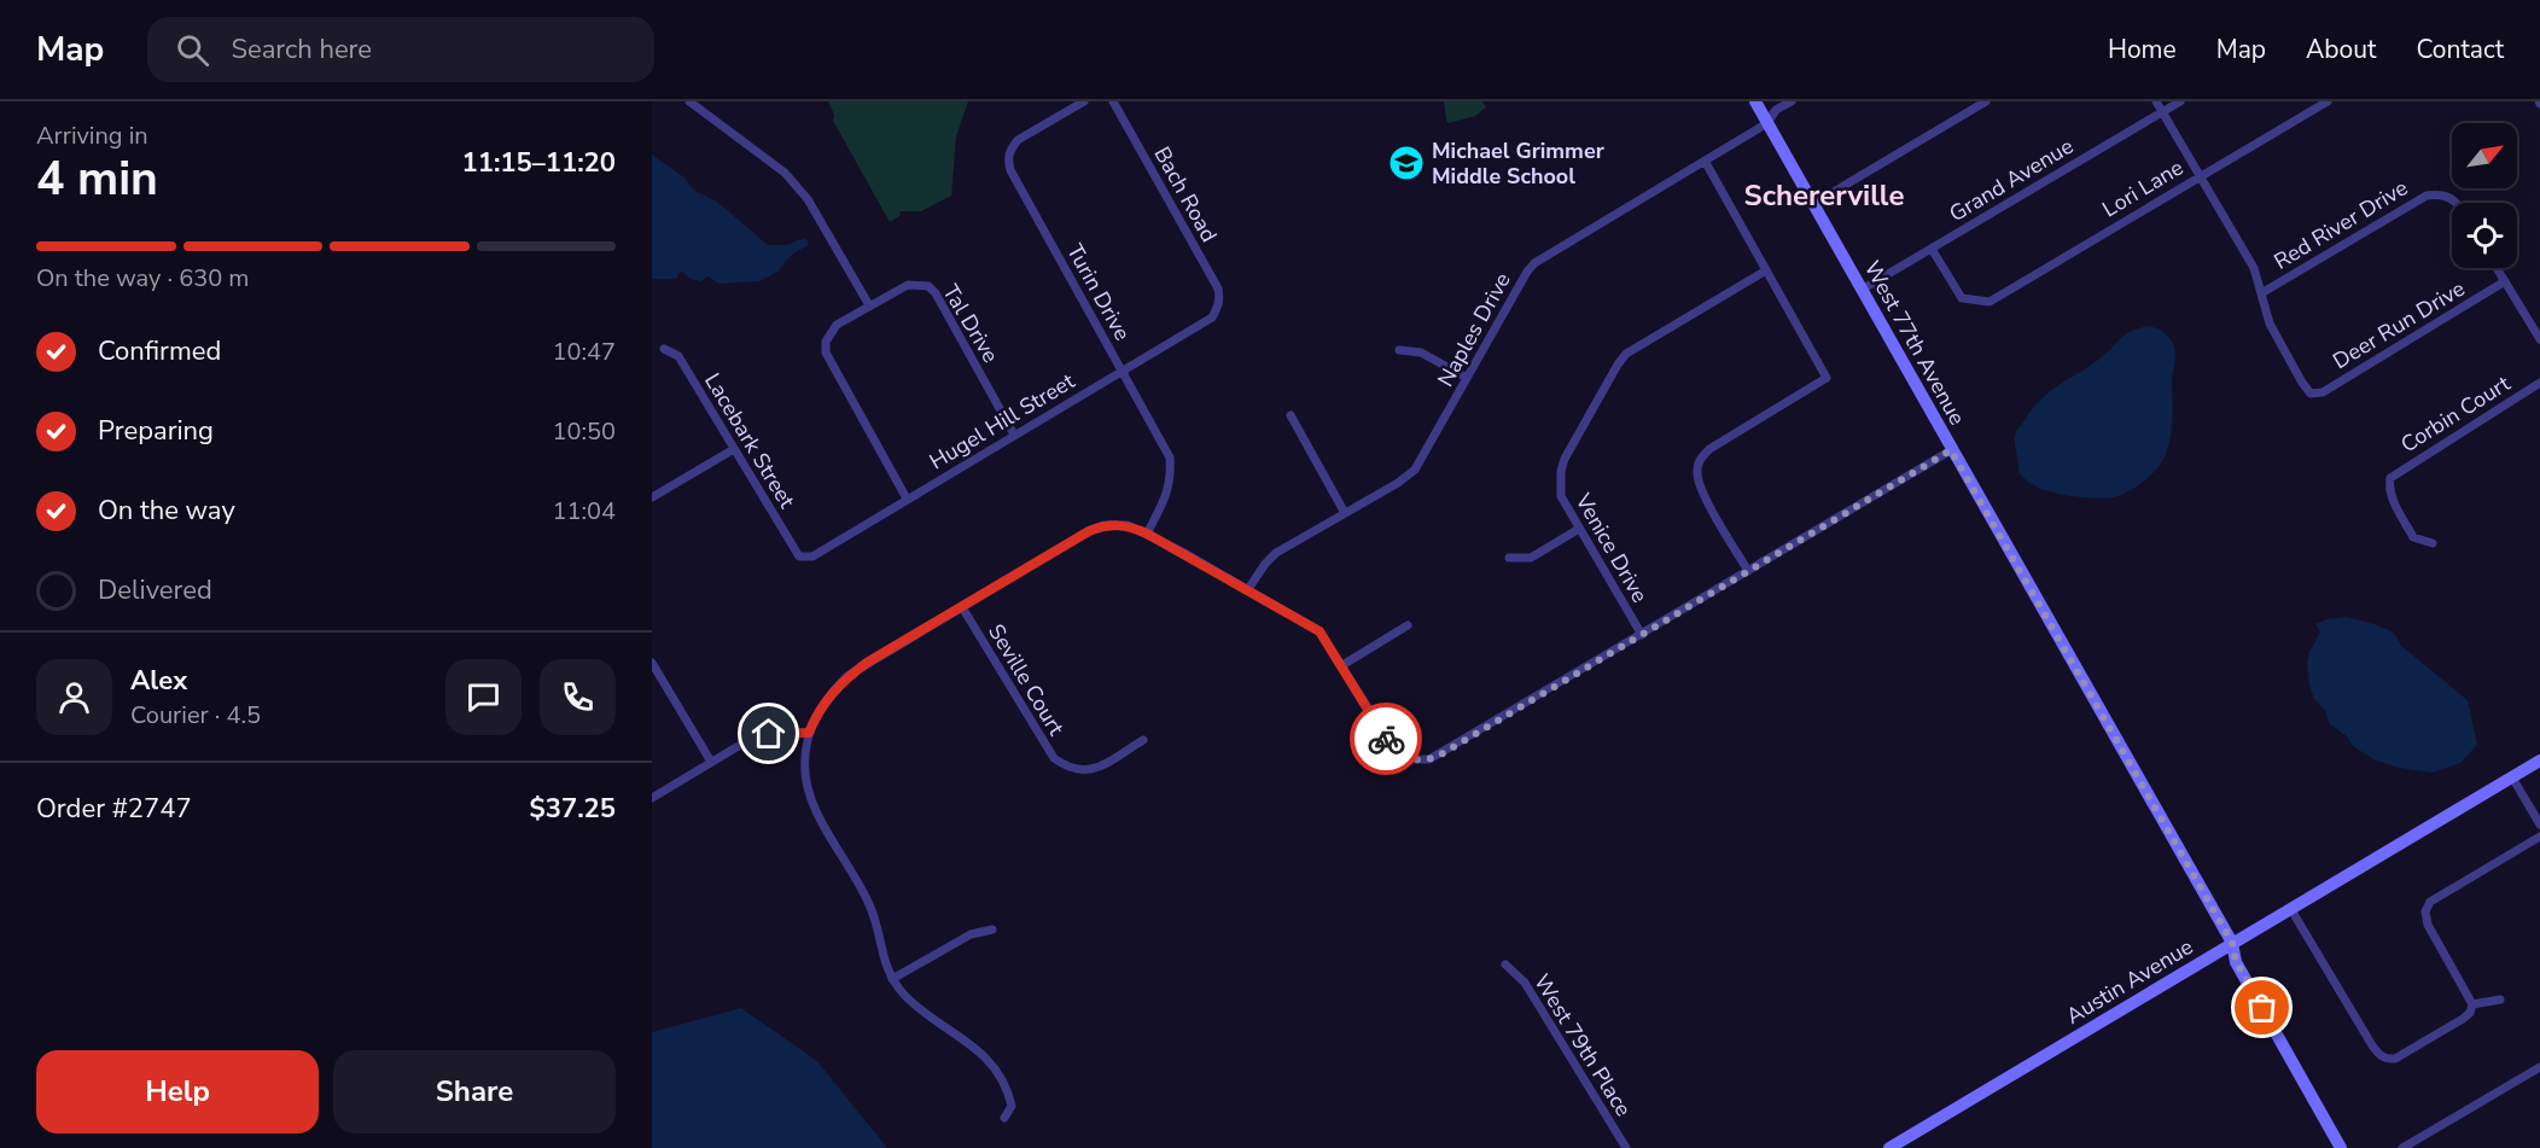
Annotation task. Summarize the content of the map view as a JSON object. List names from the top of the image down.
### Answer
{
  "streets": {
    "street": [
      "Grand Avenue",
      "Lori Lane",
      "Bach Road",
      "Red River Drive",
      "Turin Drive",
      "Tal Drive",
      "Deer Run Drive",
      "Naples Drive",
      "West 77th Avenue",
      "Corbin Court",
      "Hugel Hill Street",
      "Lacebark Street",
      "Venice Drive",
      "Seville Court",
      "Austin Avenue",
      "West 79th Place"
    ]
  },
  "crossings": [
    ["Grand Avenue", "Lori Lane"],
    ["Grand Avenue", "West 77th Avenue"],
    ["Bach Road", "Hugel Hill Street"],
    ["Red River Drive", "Deer Run Drive"],
    ["Turin Drive", "Hugel Hill Street"],
    ["Tal Drive", "Hugel Hill Street"],
    ["Naples Drive", "West 77th Avenue"],
    ["West 77th Avenue", "Austin Avenue"],
    ["Hugel Hill Street", "Lacebark Street"]
  ],
  "districts": ["Schererville"],
  "places": {
    "school or university": ["Michael Grimmer Middle School"]
  },
  "north": "top right",
  "page": {
    "header": "Map",
    "search": "Search here",
    "nav": [
      "Home",
      "Map",
      "About",
      "Contact"
    ],
    "heading": ["4 min", "Arriving in", "11:15–11:20"],
    "panel": [
      "Alex",
      "Courier · 4.5",
      "Order #2747",
      "$37.25"
    ],
    "bar": "On the way · 630 m",
    "list": [
      ["Confirmed", "10:47"],
      ["Preparing", "10:50"],
      ["On the way", "11:04"],
      "Delivered"
    ],
    "buttons": ["Help", "Share"]
  }
}
